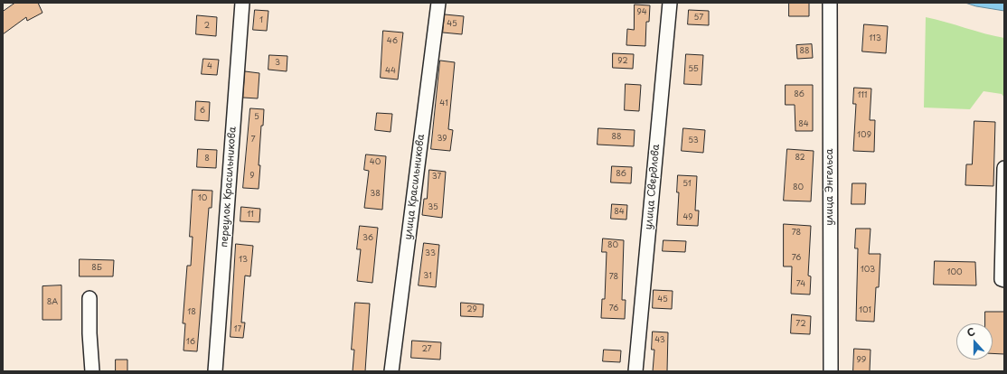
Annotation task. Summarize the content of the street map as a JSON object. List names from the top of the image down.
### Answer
{
  "streets": {
    "street": [
      "переулок Красильникова",
      "улица Красильникова",
      "улица Свердлова",
      "улица Энгельса"
    ]
  },
  "house_numbers": [
    "94",
    "57",
    "1",
    "45",
    "2",
    "113",
    "46",
    "88",
    "92",
    "3",
    "4",
    "55",
    "44",
    "86",
    "111",
    "41",
    "6",
    "5",
    "84",
    "109",
    "88",
    "39",
    "7",
    "53",
    "82",
    "8",
    "40",
    "86",
    "9",
    "37",
    "51",
    "80",
    "38",
    "10",
    "35",
    "84",
    "11",
    "49",
    "78",
    "36",
    "80",
    "33",
    "76",
    "13",
    "8Б",
    "103",
    "100",
    "31",
    "78",
    "74",
    "45",
    "8А",
    "76",
    "29",
    "101",
    "18",
    "72",
    "17",
    "43",
    "16",
    "27",
    "99"
  ],
  "north": "top"
}
